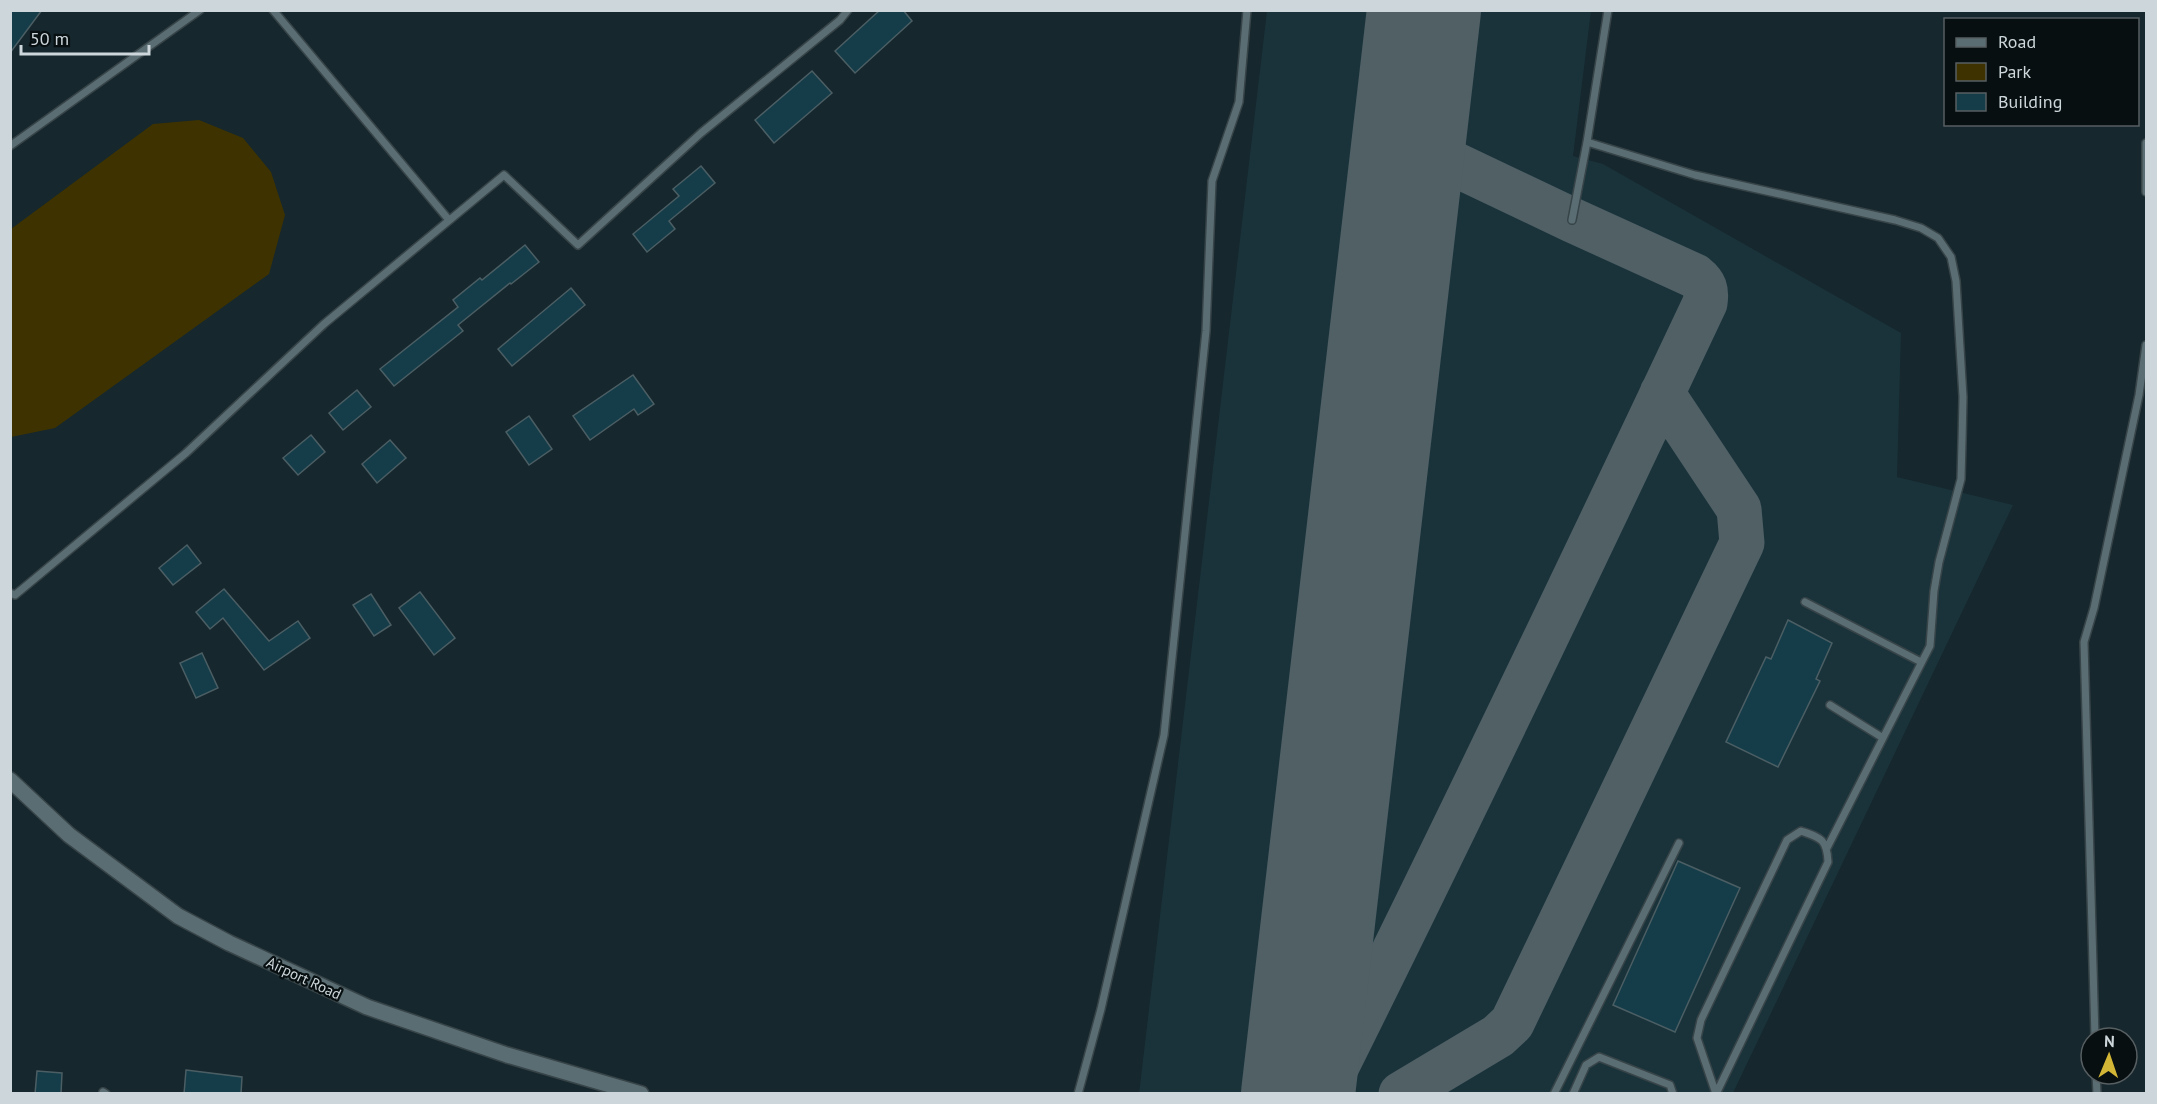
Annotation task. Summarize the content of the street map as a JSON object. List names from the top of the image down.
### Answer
{
  "streets": {
    "main road": ["Airport Road"]
  },
  "legend": ["Road", "Park", "Building"],
  "scale_bar": "50 m",
  "north": "top"
}
